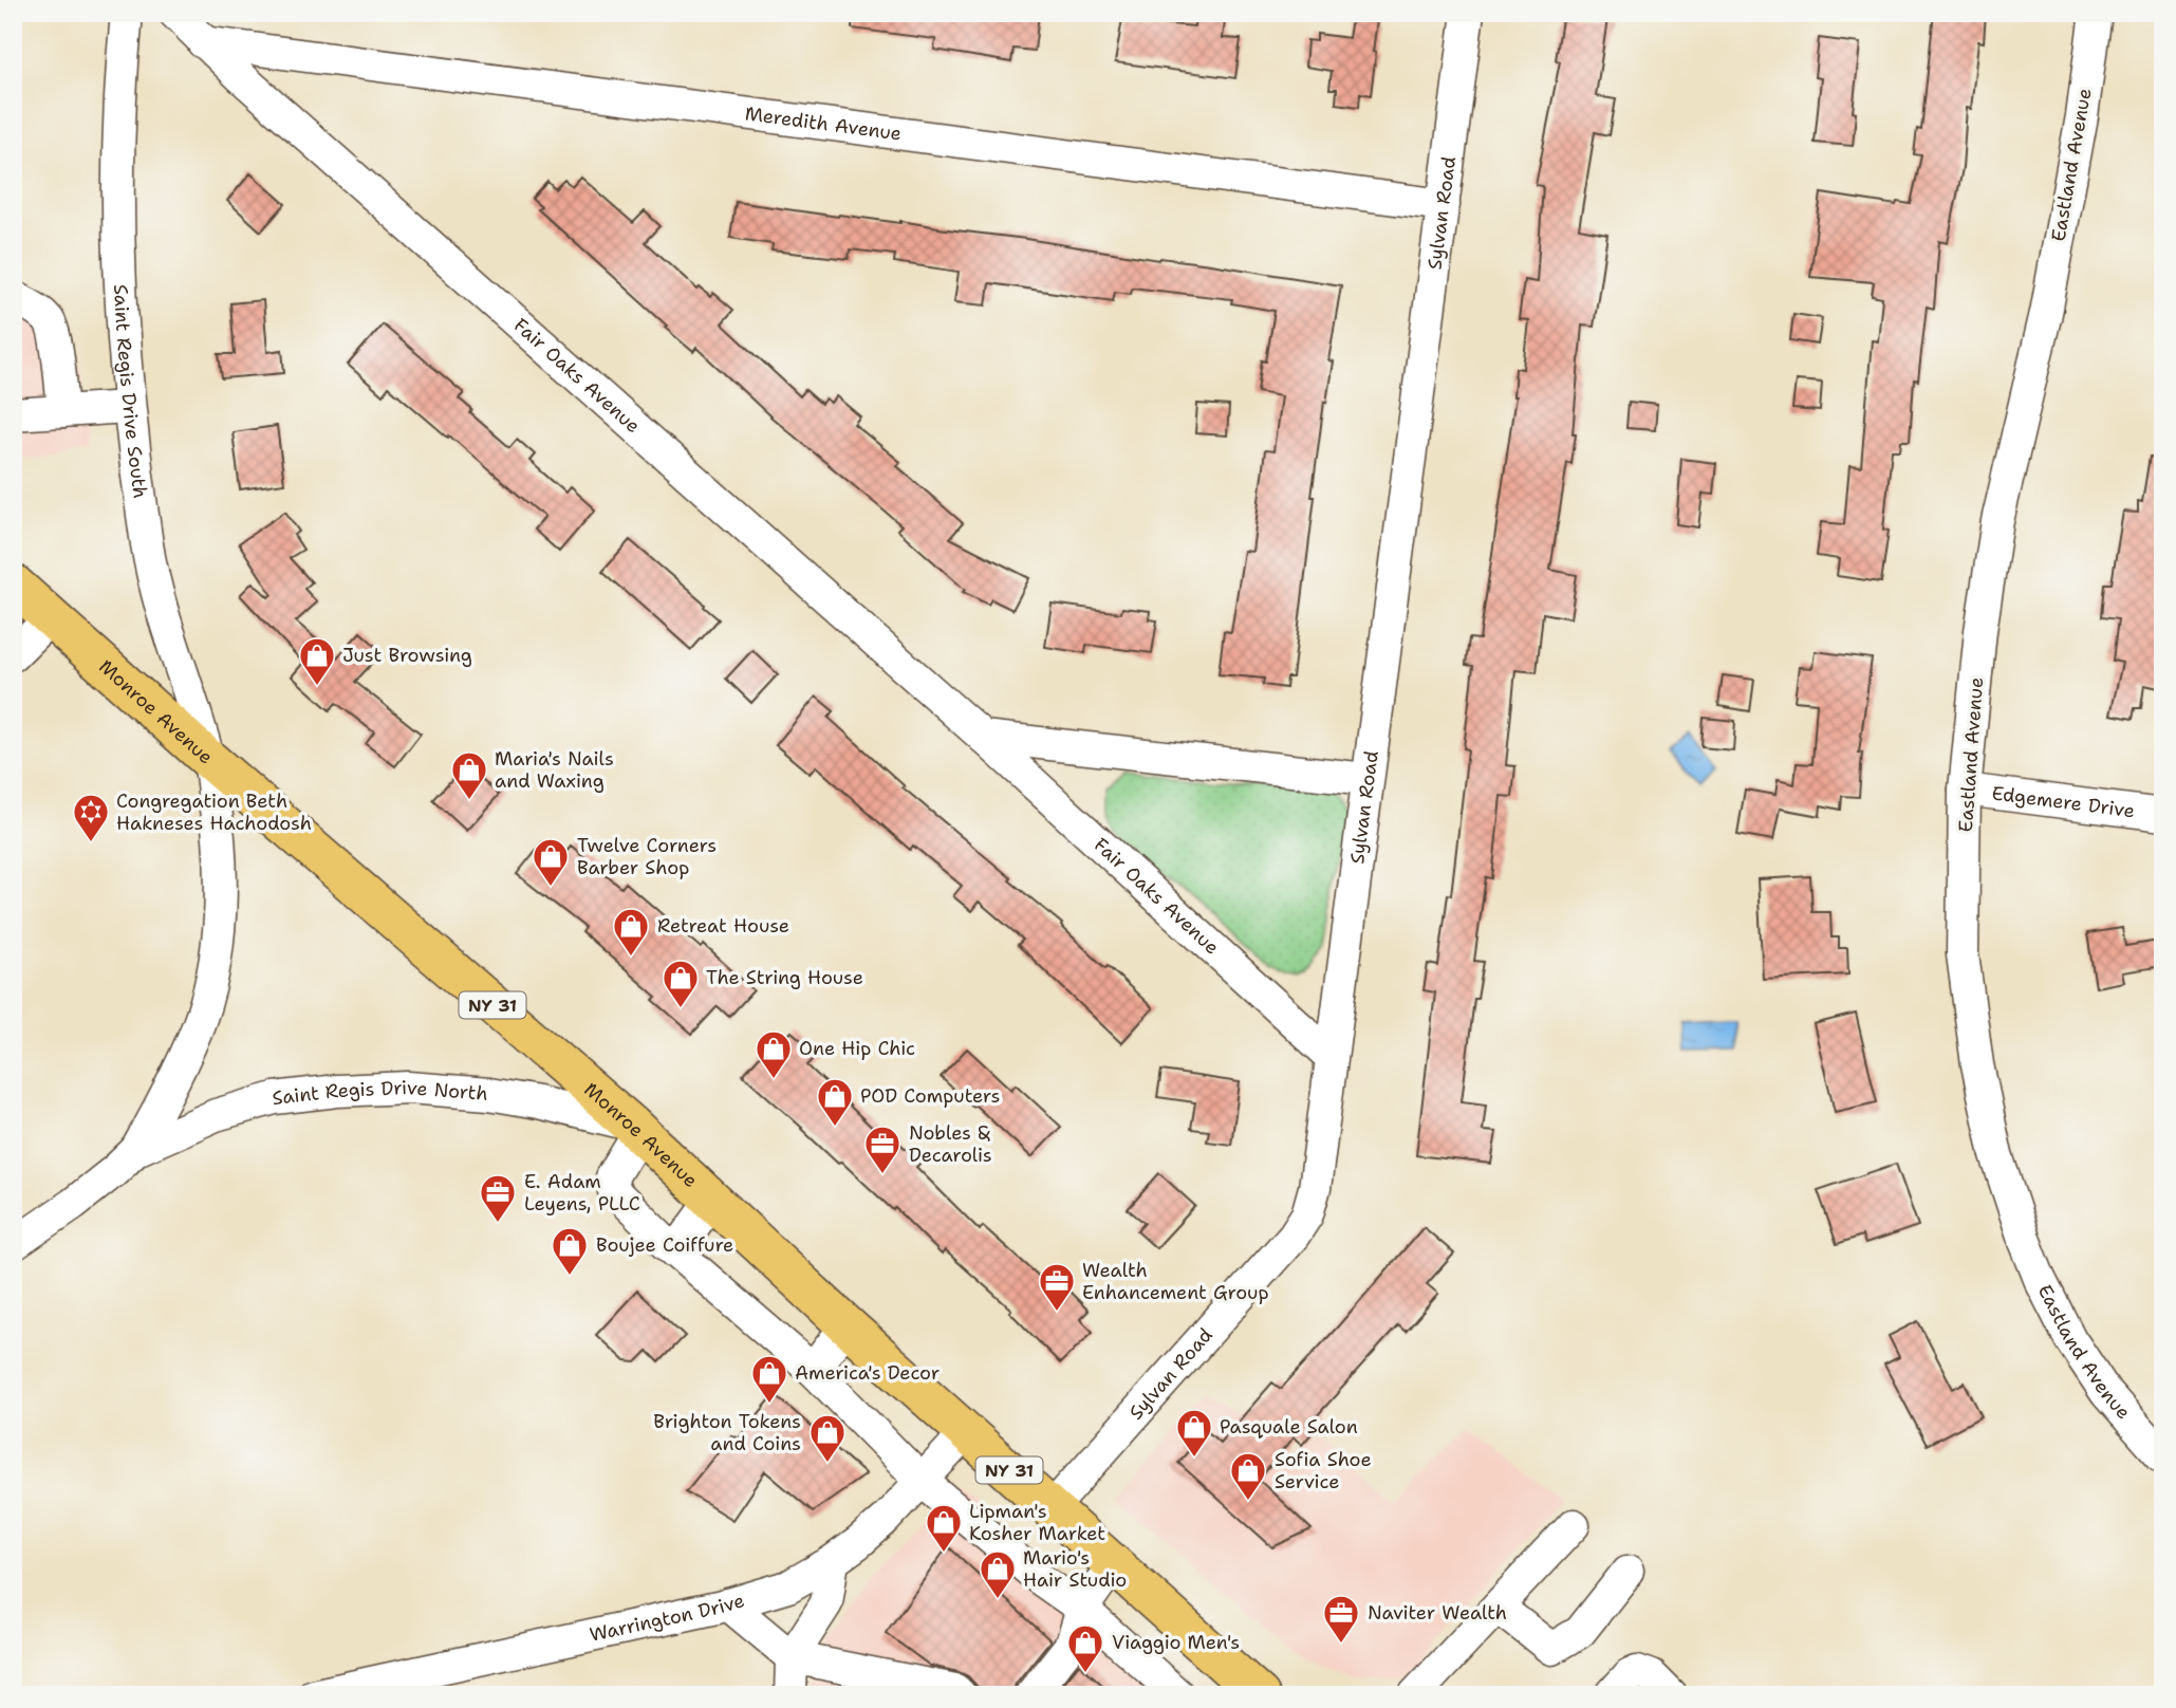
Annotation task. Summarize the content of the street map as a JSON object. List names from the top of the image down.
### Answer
{
  "streets": {
    "main road": ["Monroe Avenue", "NY 31"],
    "street": [
      "Meredith Avenue",
      "Eastland Avenue",
      "Sylvan Road",
      "Fair Oaks Avenue",
      "Saint Regis Drive South",
      "Edgemere Drive",
      "Saint Regis Drive North",
      "Warrington Drive"
    ]
  },
  "crossings": [
    ["Meredith Avenue", "Sylvan Road"],
    ["Meredith Avenue", "Fair Oaks Avenue"],
    ["Eastland Avenue", "Edgemere Drive"],
    ["Sylvan Road", "Fair Oaks Avenue"],
    ["Sylvan Road", "Monroe Avenue"],
    ["Saint Regis Drive South", "Monroe Avenue"],
    ["Saint Regis Drive South", "Saint Regis Drive North"],
    ["Monroe Avenue", "Saint Regis Drive North"],
    ["Monroe Avenue", "Warrington Drive"]
  ],
  "places": {
    "shop": [
      "Just Browsing",
      "Maria's Nails and Waxing",
      "Twelve Corners Barber Shop",
      "Retreat House",
      "The String House",
      "One Hip Chic",
      "POD Computers",
      "Boujee Coiffure",
      "America's Decor",
      "Pasquale Salon",
      "Brighton Tokens and Coins",
      "Sofia Shoe Service",
      "Lipman's Kosher Market",
      "Mario's Hair Studio",
      "Viaggio Men's"
    ],
    "synagogue": ["Congregation Beth Hakneses Hachodosh"],
    "office": [
      "Nobles & Decarolis",
      "E. Adam Leyens, PLLC",
      "Wealth Enhancement Group",
      "Naviter Wealth"
    ]
  }
}
